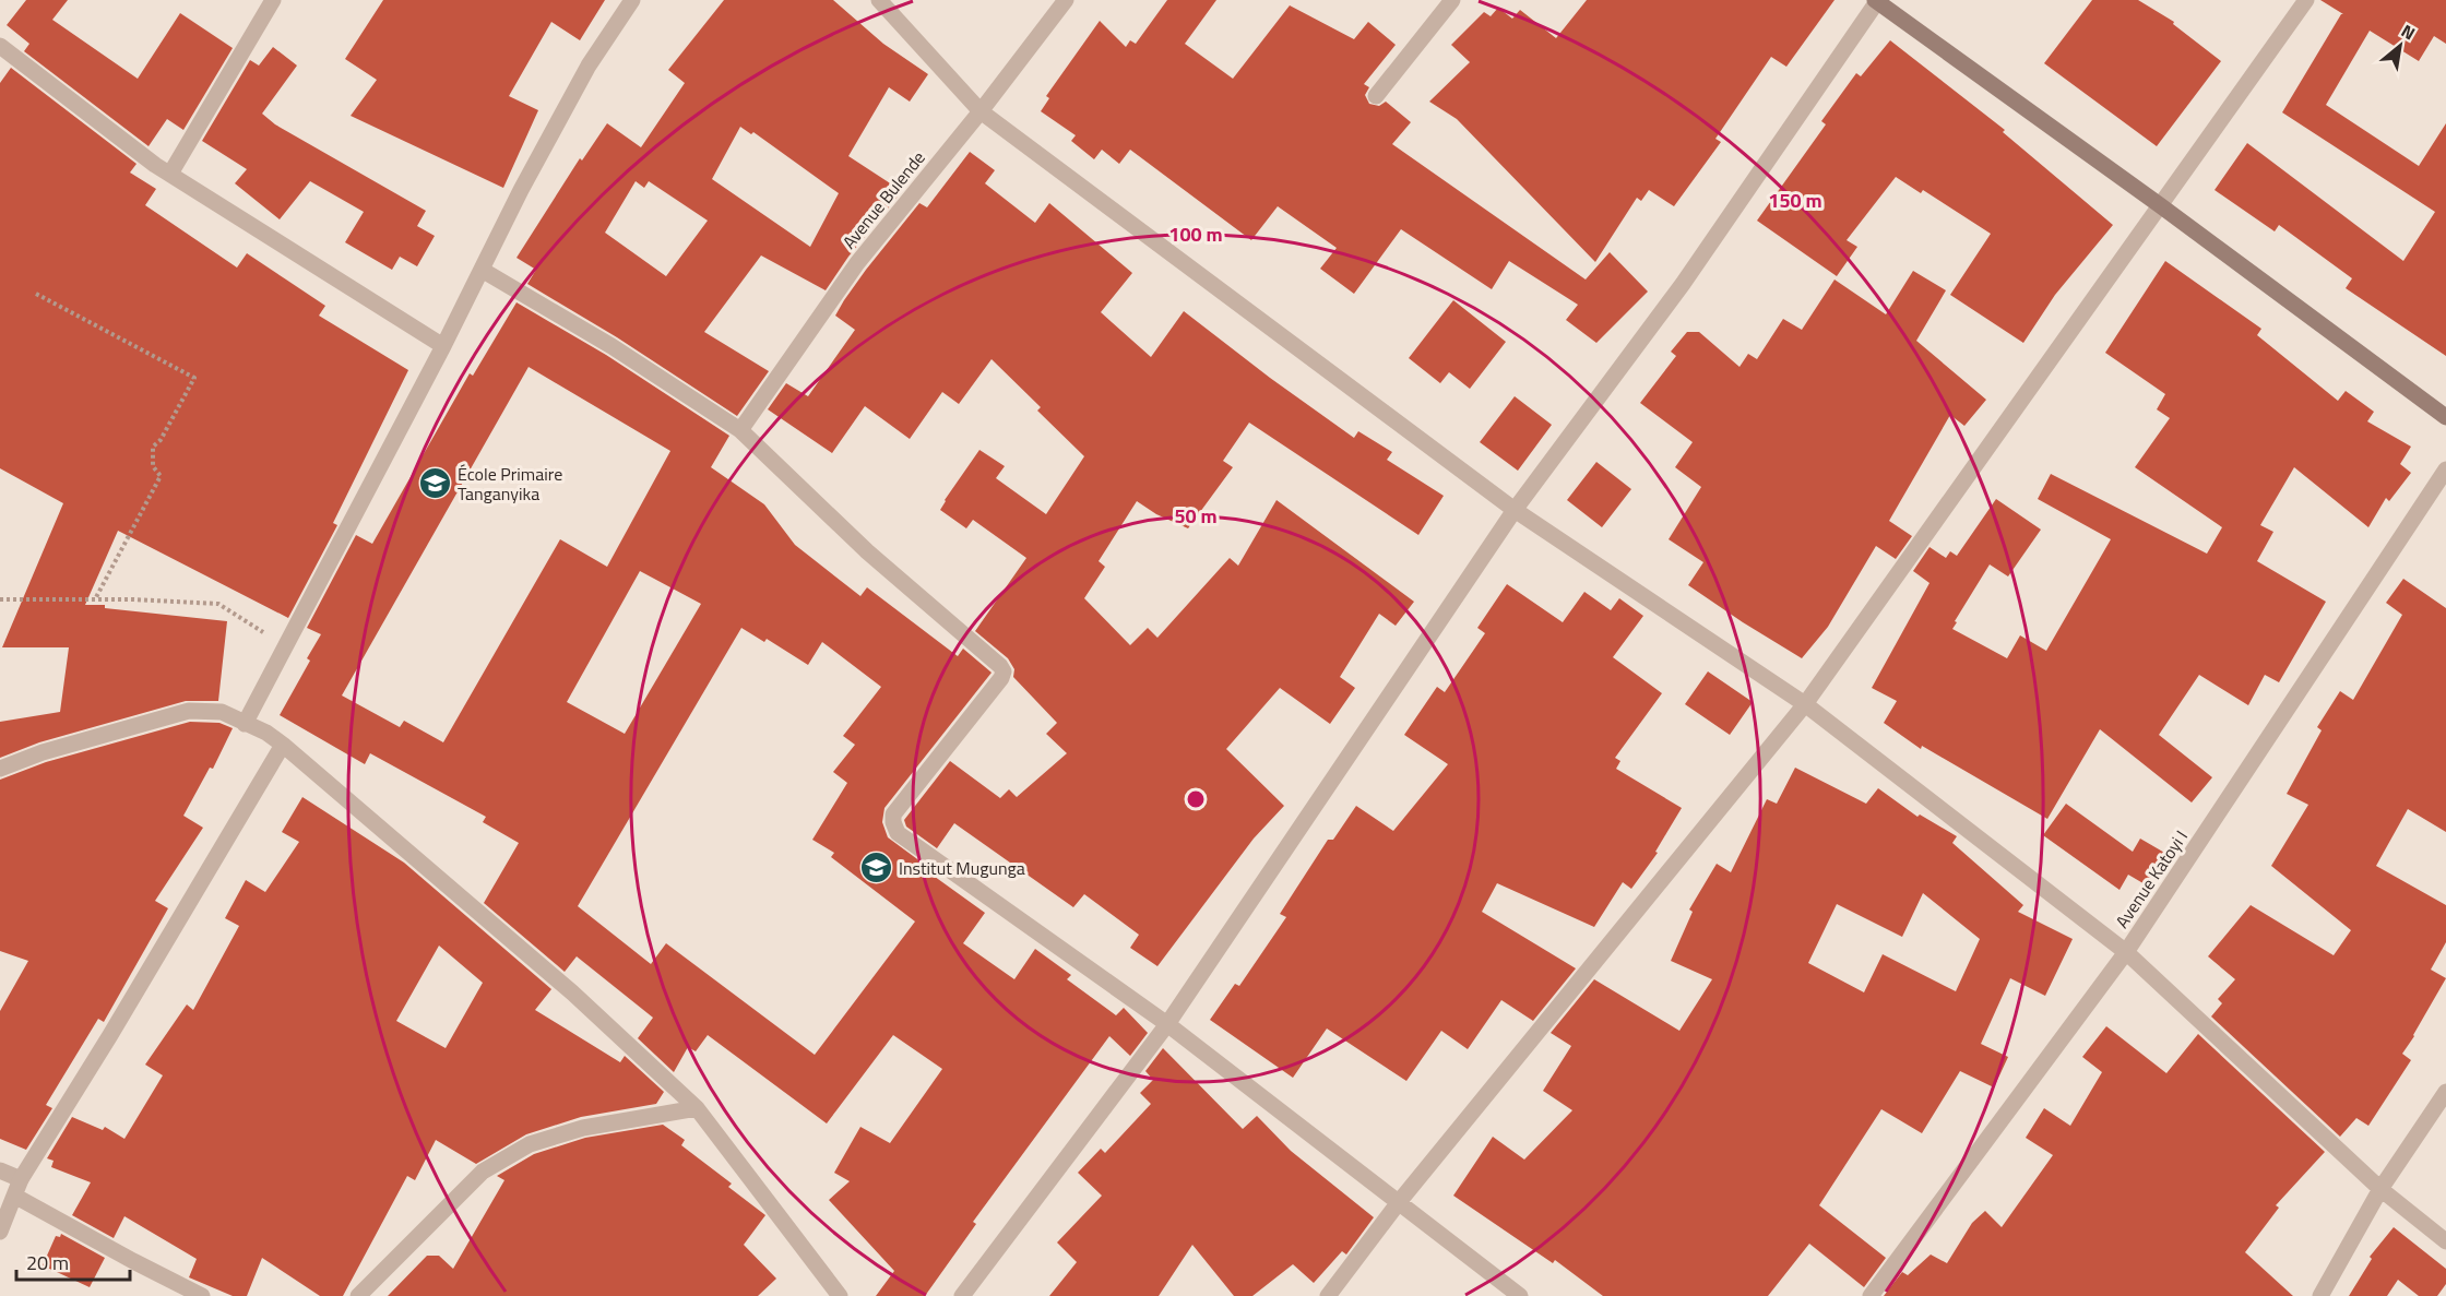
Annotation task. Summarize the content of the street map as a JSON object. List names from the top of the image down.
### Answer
{
  "streets": {
    "street": ["Avenue Bulende", "Avenue Katoyi I"]
  },
  "places": {
    "school or university": ["École Primaire Tanganyika", "Institut Mugunga"]
  },
  "scale_bar": "20 m",
  "north": "top right",
  "rings": ["150 m", "100 m", "50 m"]
}
